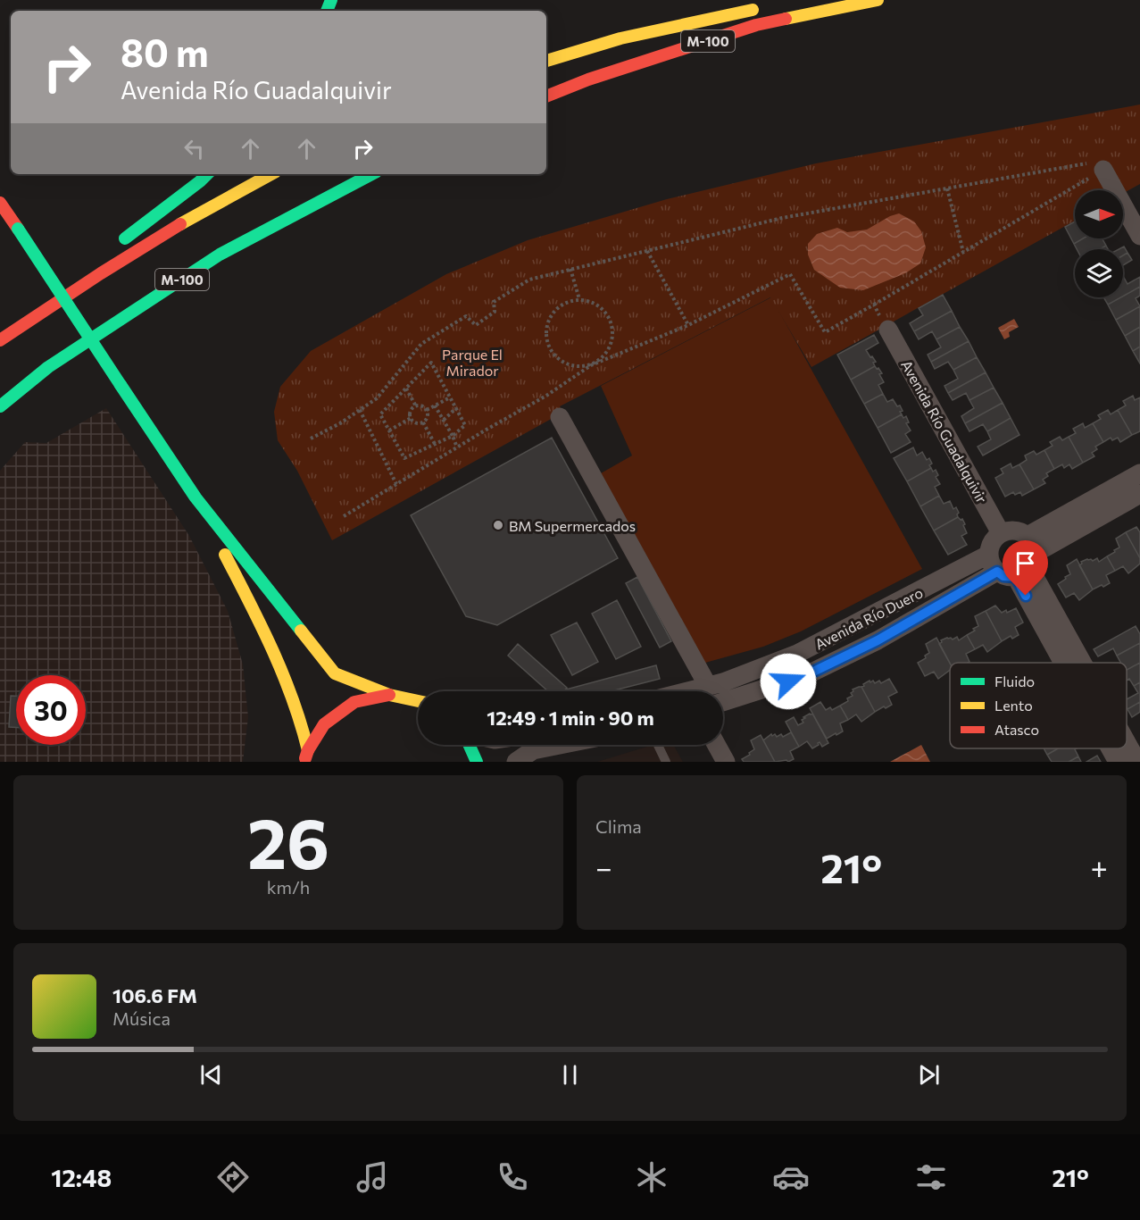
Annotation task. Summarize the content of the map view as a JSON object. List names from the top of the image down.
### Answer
{
  "streets": {
    "main road": ["M-100"],
    "street": ["Avenida Río Guadalquivir", "Avenida Río Duero"]
  },
  "crossings": [
    ["Avenida Río Guadalquivir", "Avenida Río Duero"]
  ],
  "parks": ["Parque El Mirador"],
  "places": ["BM Supermercados"],
  "legend": ["Fluido", "Lento", "Atasco"],
  "north": "right",
  "page": {
    "turn": ["80 m", "Avenida Río Guadalquivir"],
    "limit": "30",
    "trip": "12:49 · 1 min · 90 m",
    "tile": [
      ["26", "km/h"],
      "Clima"
    ],
    "heat": ["−", "21°", "+"],
    "song": ["106.6 FM", "Música"],
    "tabs": ["12:48", "21°"]
  }
}
